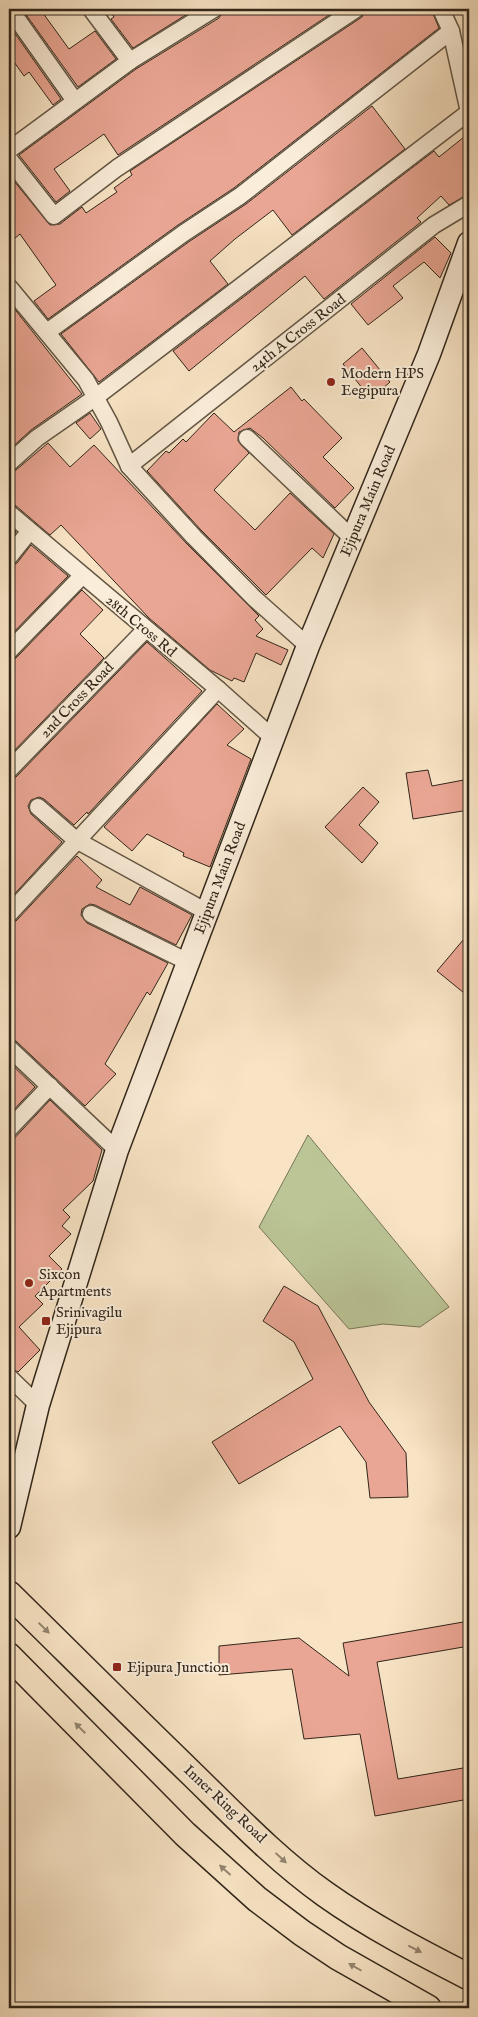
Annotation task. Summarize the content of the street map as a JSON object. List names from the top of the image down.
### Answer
{
  "streets": {
    "main road": ["Inner Ring Road"],
    "street": [
      "24th A Cross Road",
      "Ejipura Main Road",
      "28th Cross Rd",
      "2nd Cross Road"
    ]
  },
  "crossings": [
    ["Ejipura Main Road", "28th Cross Rd"],
    ["28th Cross Rd", "2nd Cross Road"]
  ],
  "places": {
    "other": ["Modern HPS Eegipura", "Sixcon Apartments"],
    "transit": ["Srinivagilu Ejipura", "Ejipura Junction"]
  }
}
